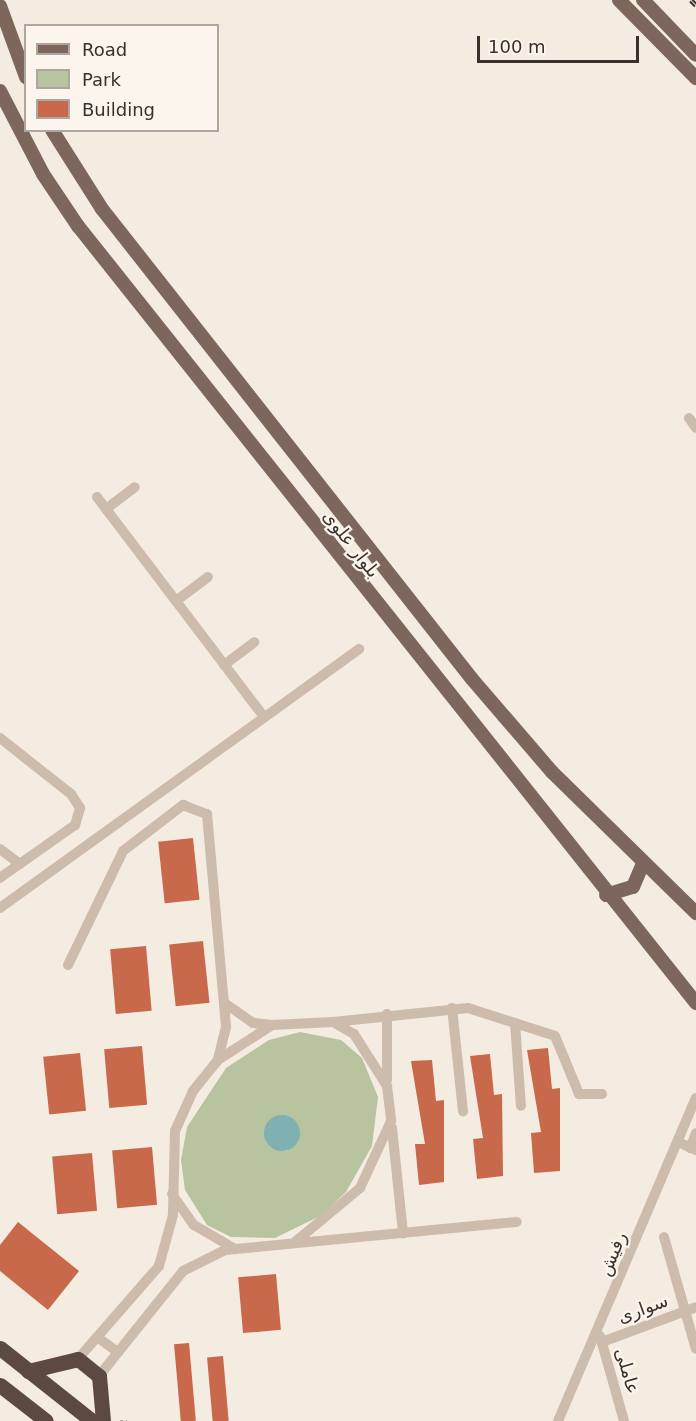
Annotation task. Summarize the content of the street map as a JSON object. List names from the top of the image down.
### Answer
{
  "streets": {
    "main road": ["بلوار علوی"],
    "street": ["رفیش", "سواری", "عاملی"]
  },
  "crossings": [
    ["رفیش", "عاملی"],
    ["سواری", "عاملی"]
  ],
  "legend": ["Road", "Park", "Building"],
  "scale_bar": "100 m"
}
